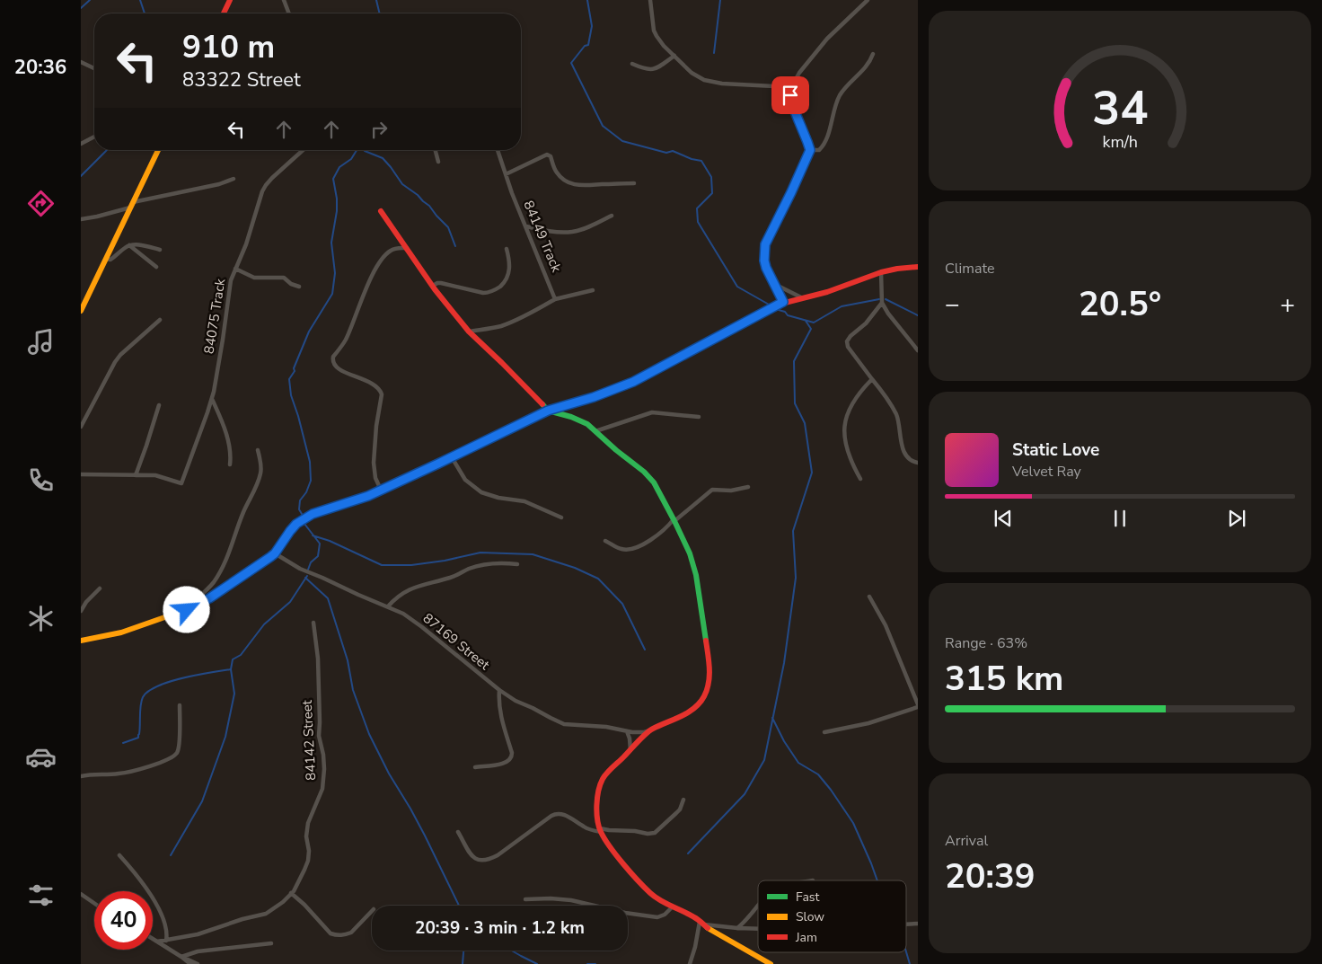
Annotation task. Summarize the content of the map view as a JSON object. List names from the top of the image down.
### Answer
{
  "streets": {
    "street": [
      "84149 Track",
      "84075 Track",
      "87169 Street",
      "84142 Street"
    ]
  },
  "legend": ["Fast", "Slow", "Jam"],
  "page": {
    "tabs": "20:36",
    "turn": ["910 m", "83322 Street"],
    "tile": [
      "Climate",
      ["Range · 63%", "315 km"],
      ["Arrival", "20:39"]
    ],
    "heat": ["−", "20.5°", "+"],
    "song": ["Static Love", "Velvet Ray"],
    "limit": "40",
    "trip": "20:39 · 3 min · 1.2 km",
    "gauge": ["34", "km/h"]
  }
}
